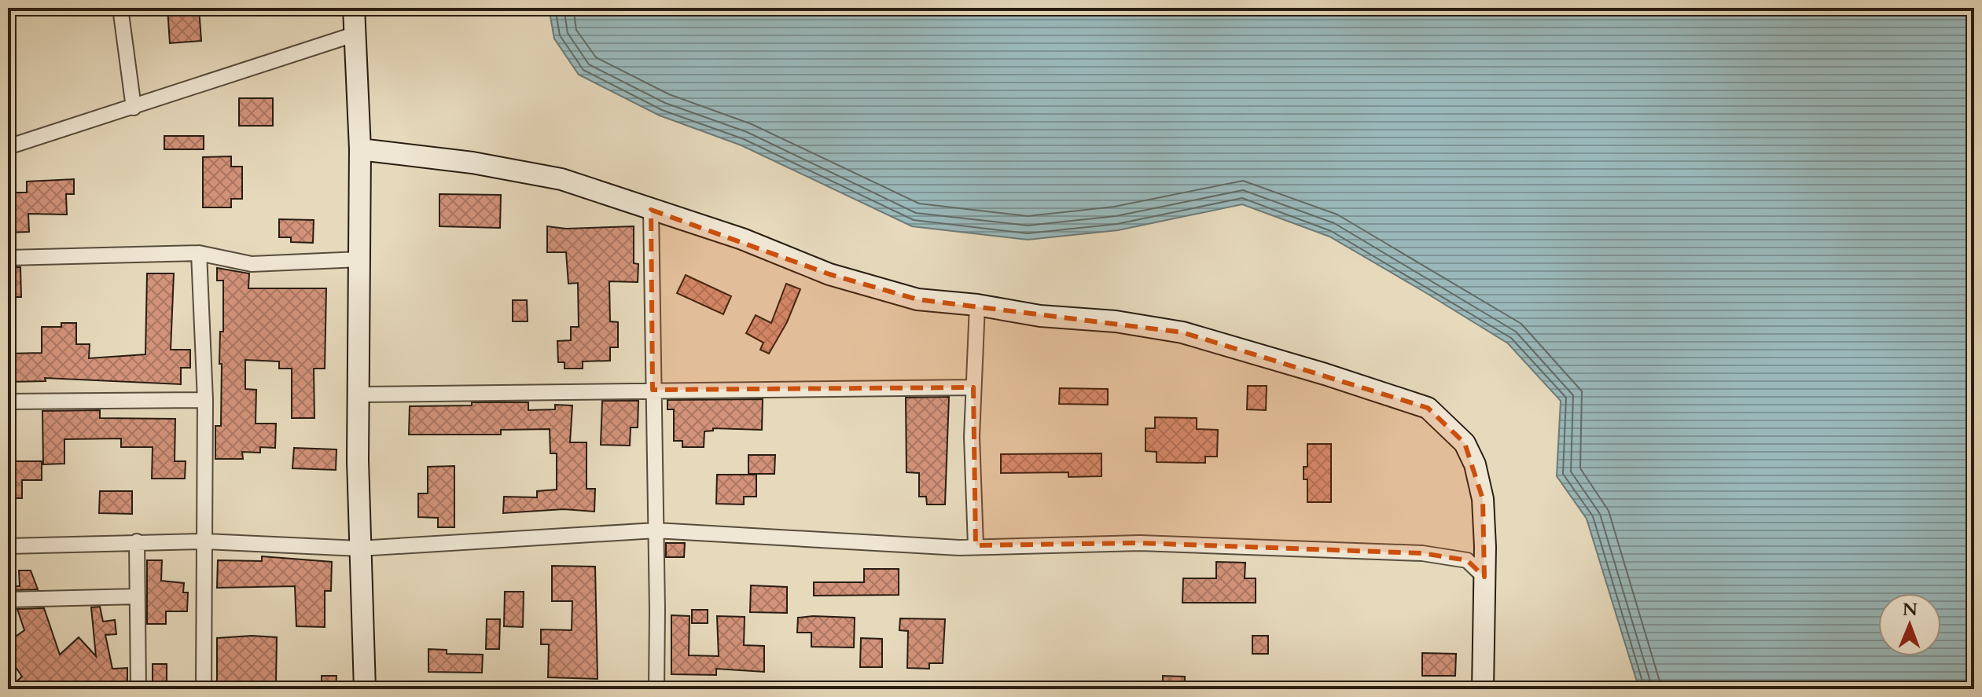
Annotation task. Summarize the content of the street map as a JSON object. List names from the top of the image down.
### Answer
{
  "north": "top"
}
